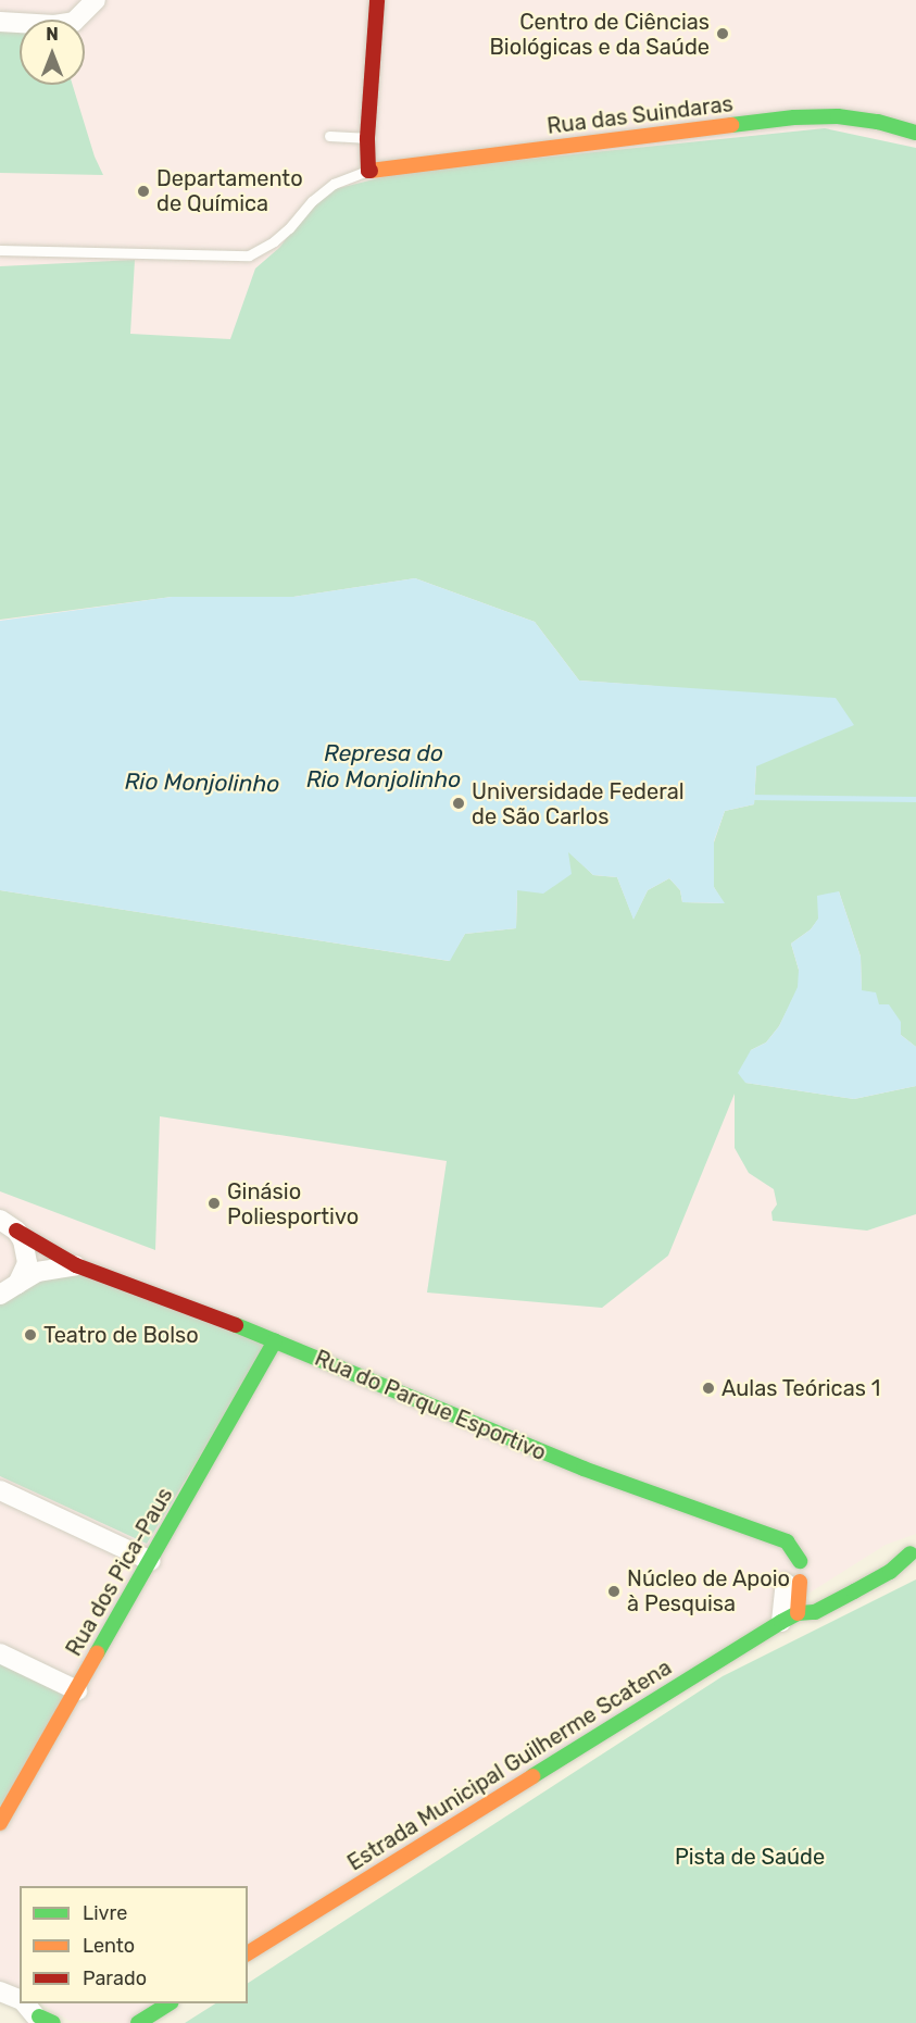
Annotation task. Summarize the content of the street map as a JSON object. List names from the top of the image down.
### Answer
{
  "streets": {
    "street": [
      "Rua das Suindaras",
      "Rua do Parque Esportivo",
      "Rua dos Pica-Paus",
      "Estrada Municipal Guilherme Scatena"
    ]
  },
  "crossings": [
    ["Rua do Parque Esportivo", "Rua dos Pica-Paus"]
  ],
  "water": ["Represa do Rio Monjolinho", "Rio Monjolinho"],
  "parks": ["Pista de Saúde"],
  "places": [
    "Centro de Ciências Biológicas e da Saúde",
    "Departamento de Química",
    "Universidade Federal de São Carlos",
    "Ginásio Poliesportivo",
    "Teatro de Bolso",
    "Aulas Teóricas 1",
    "Núcleo de Apoio à Pesquisa"
  ],
  "legend": ["Livre", "Lento", "Parado"],
  "north": "top"
}
